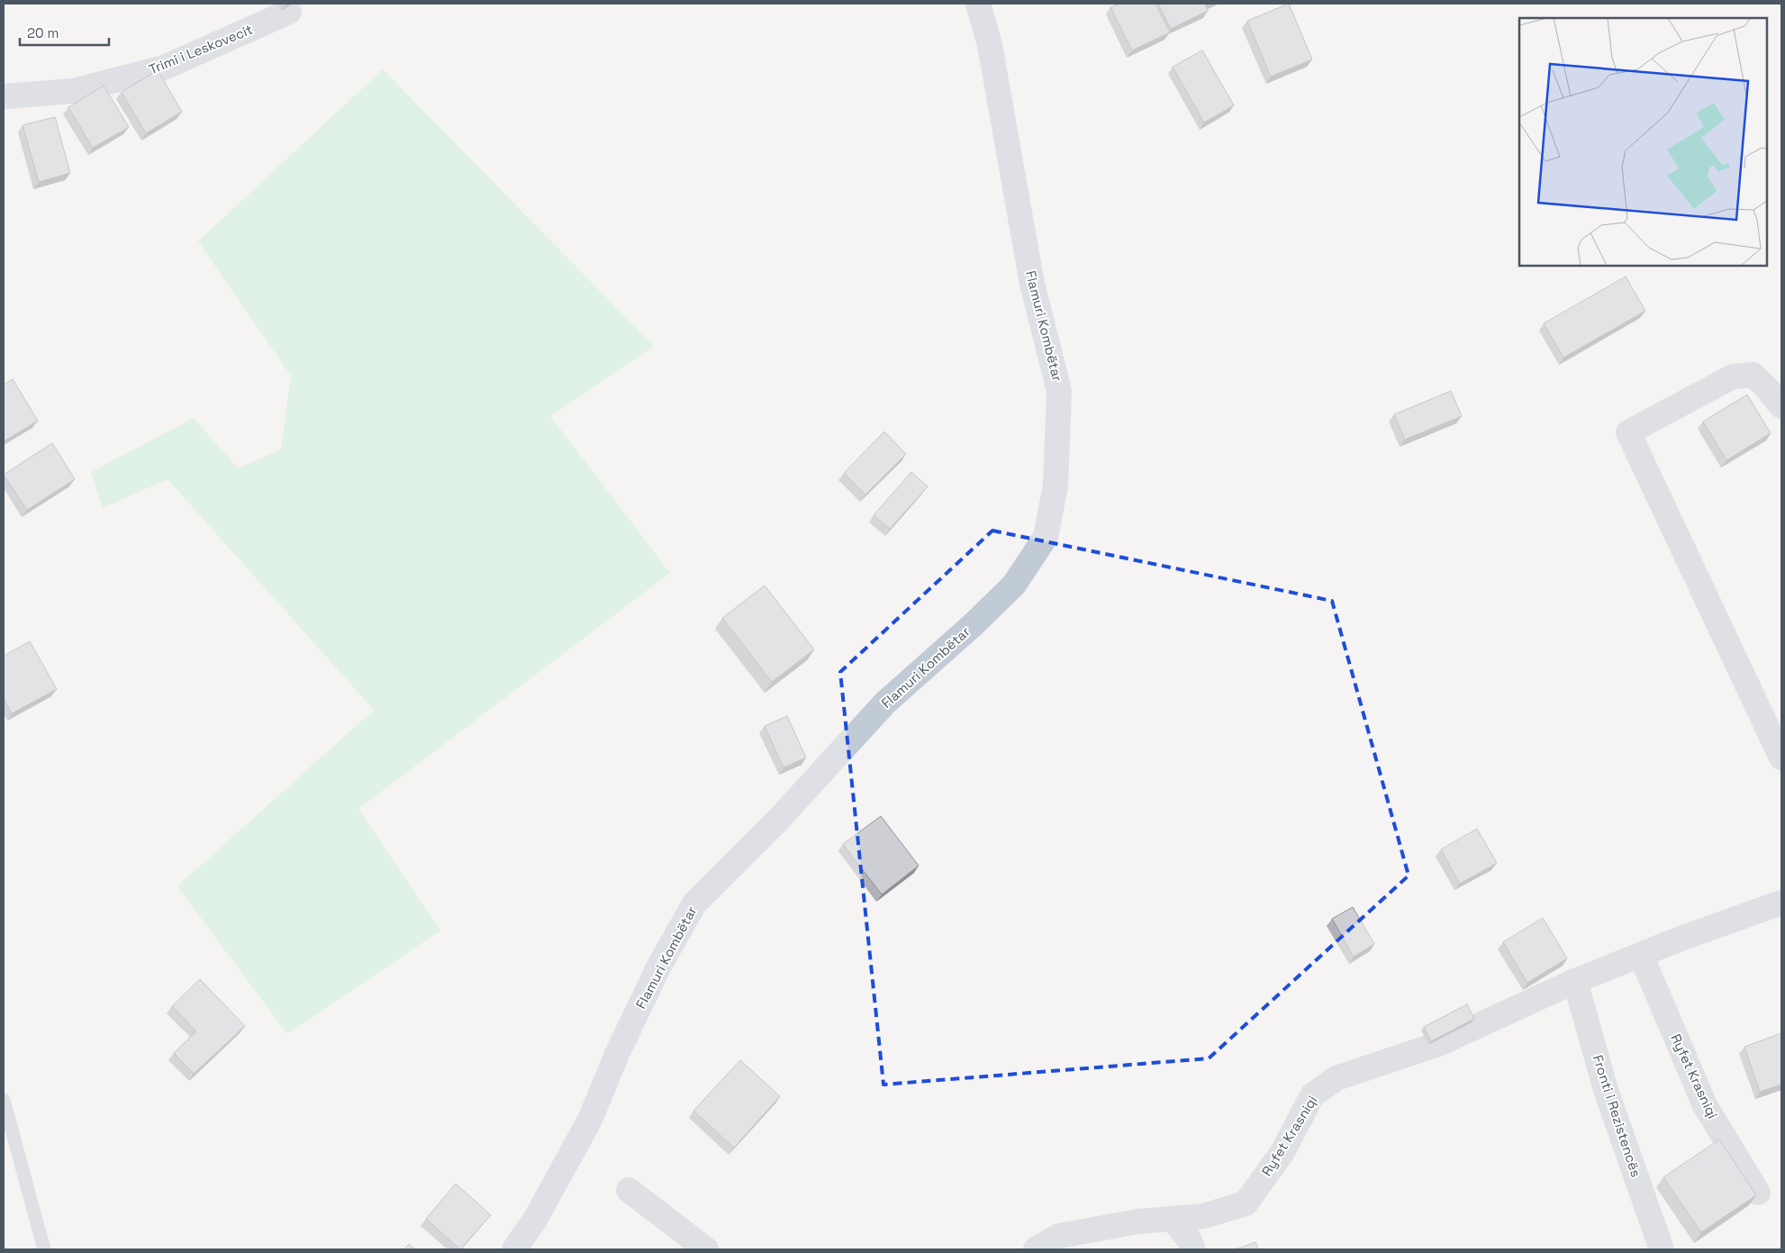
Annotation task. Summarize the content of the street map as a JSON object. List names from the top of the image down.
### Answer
{
  "streets": {
    "street": [
      "Trimi i Leskovecit",
      "Flamuri Kombëtar",
      "Ryfet Krasniqi",
      "Fronti i Rezistencës"
    ]
  },
  "crossings": [
    ["Ryfet Krasniqi", "Fronti i Rezistencës"]
  ],
  "scale_bar": "20 m"
}
